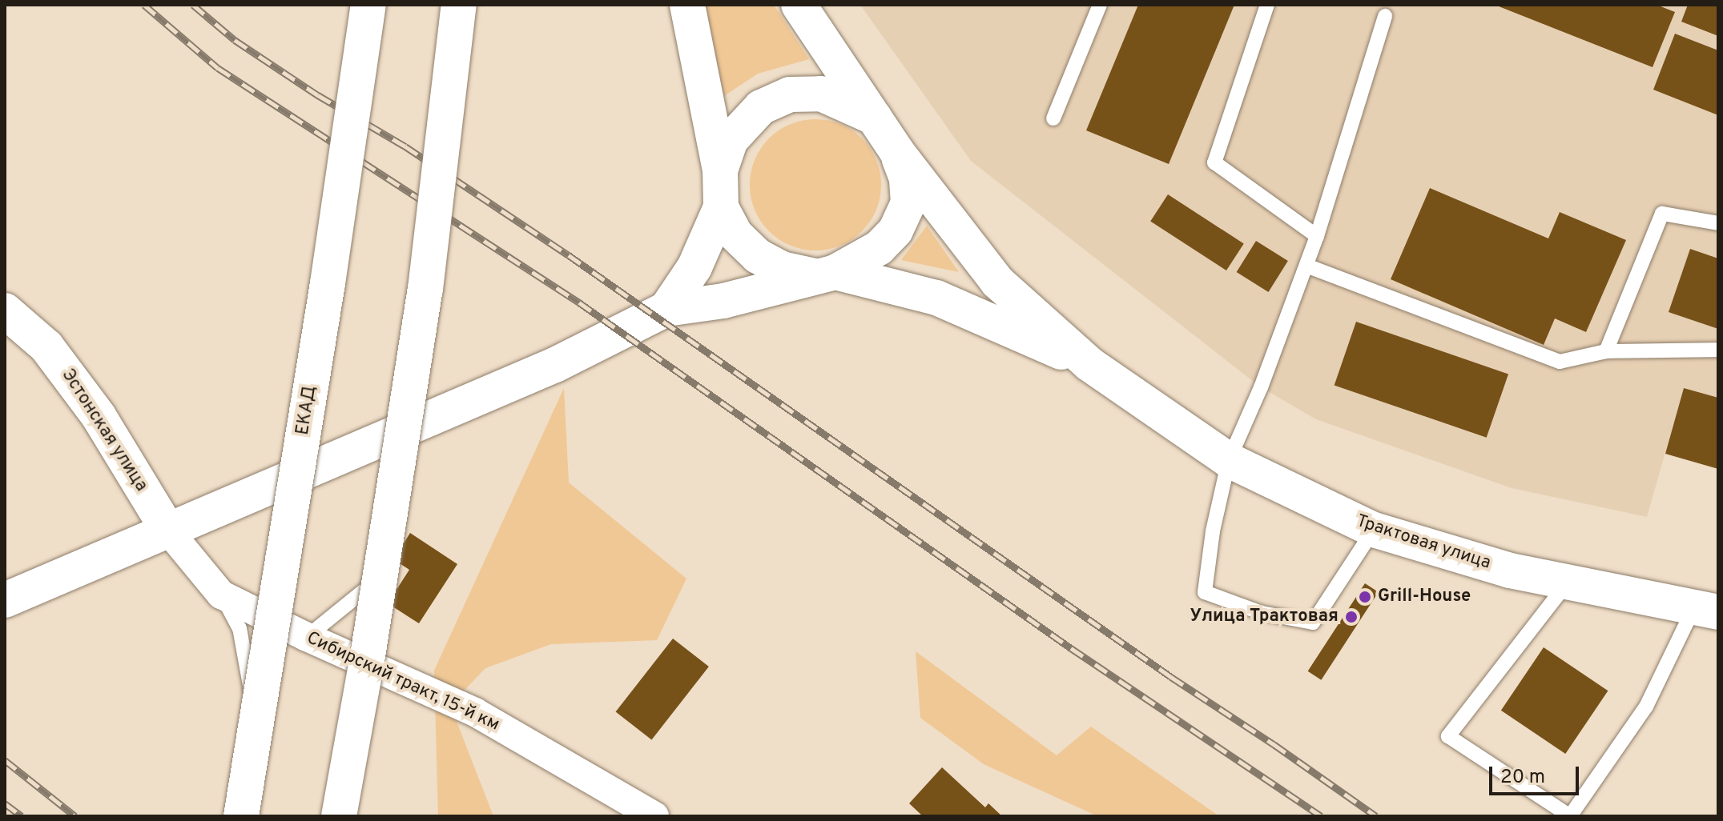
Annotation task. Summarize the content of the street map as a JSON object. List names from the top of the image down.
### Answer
{
  "streets": {
    "main road": ["ЕКАД", "Эстонская улица", "Трактовая улица"],
    "street": ["Сибирский тракт, 15-й км"]
  },
  "crossings": [
    ["Эстонская улица", "Сибирский тракт, 15-й км"]
  ],
  "places": ["Grill-House", "Улица Трактовая"],
  "scale_bar": "20 m"
}
